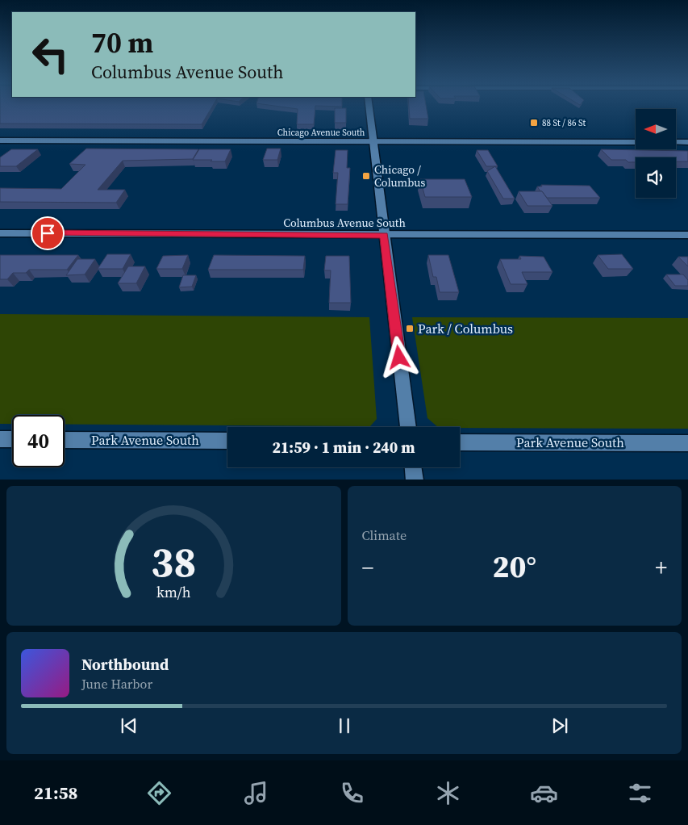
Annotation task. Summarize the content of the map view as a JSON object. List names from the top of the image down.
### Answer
{
  "streets": {
    "street": ["Chicago Avenue South", "Columbus Avenue South", "Park Avenue South"]
  },
  "places": {
    "transit": ["88 St / 86 St", "Chicago / Columbus", "Park / Columbus"]
  },
  "north": "left",
  "page": {
    "turn": ["70 m", "Columbus Avenue South"],
    "limit": "40",
    "trip": "21:59 · 1 min · 240 m",
    "tile": "Climate",
    "heat": ["−", "20°", "+"],
    "song": ["Northbound", "June Harbor"],
    "tabs": "21:58",
    "gauge": ["38", "km/h"]
  }
}
